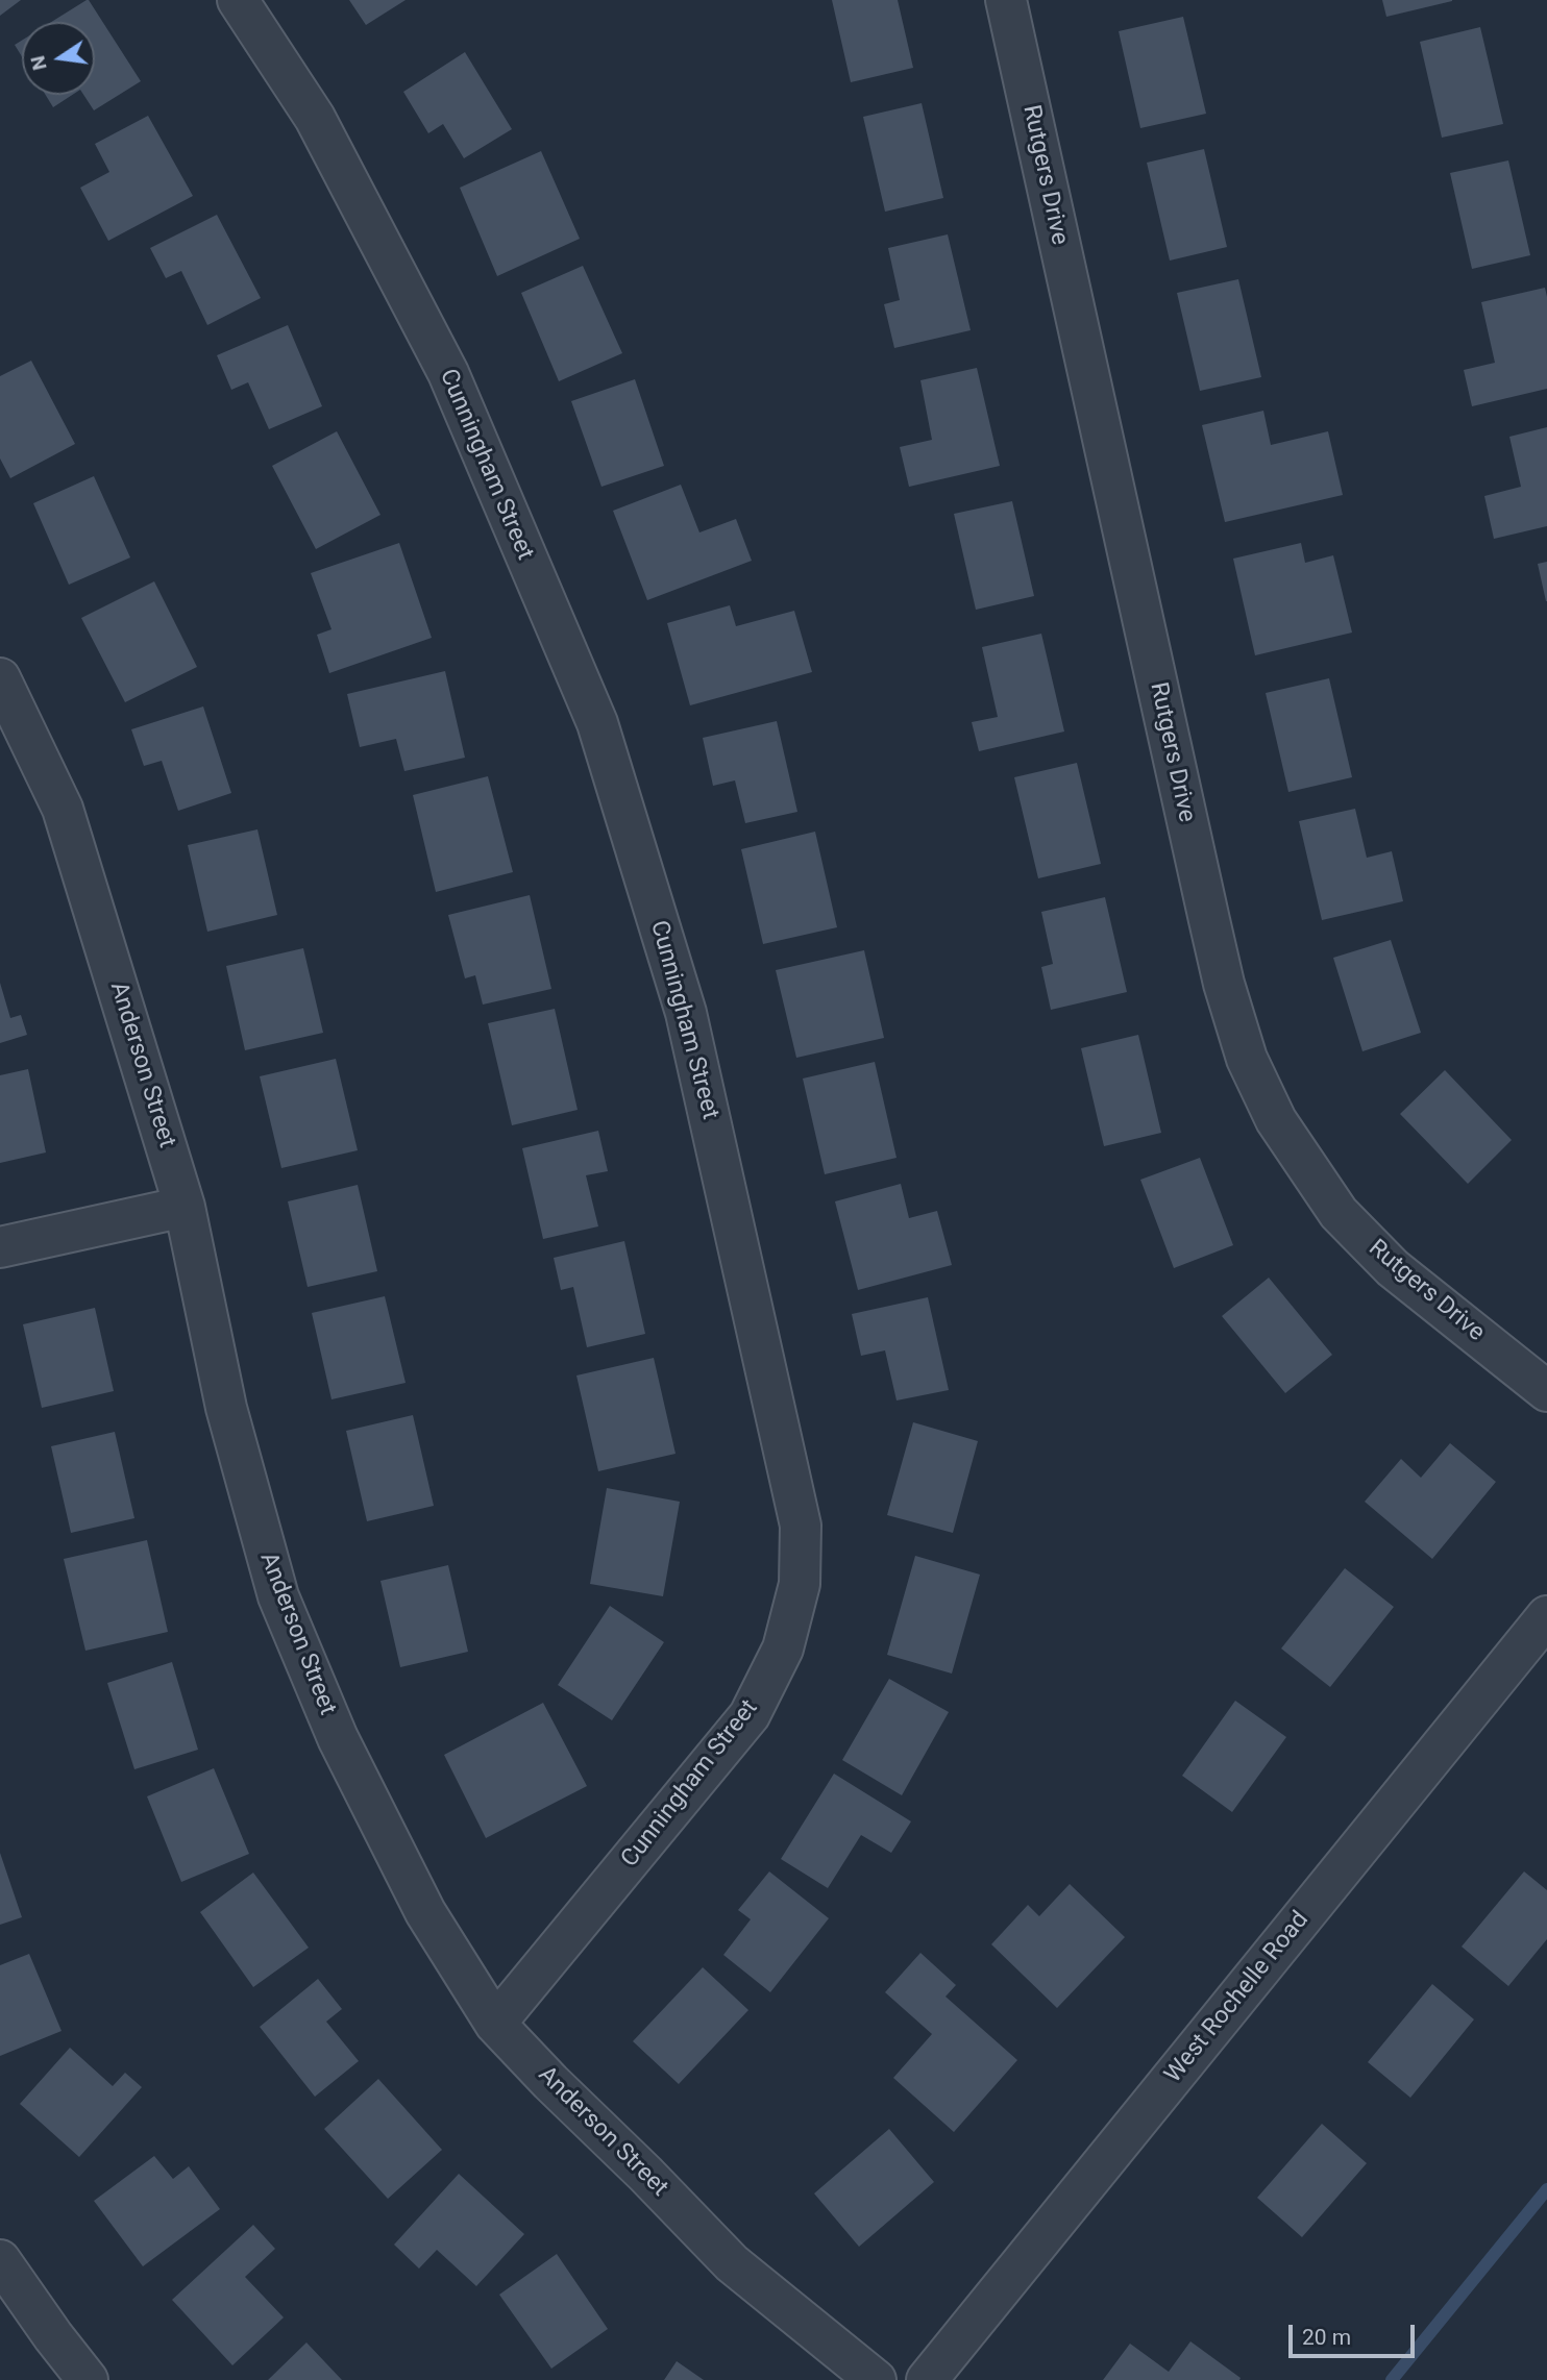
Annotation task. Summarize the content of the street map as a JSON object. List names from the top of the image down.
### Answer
{
  "streets": {
    "street": [
      "Rutgers Drive",
      "Cunningham Street",
      "Anderson Street",
      "West Rochelle Road"
    ]
  },
  "crossings": [
    ["Cunningham Street", "Anderson Street"]
  ],
  "scale_bar": "20 m",
  "north": "left"
}
